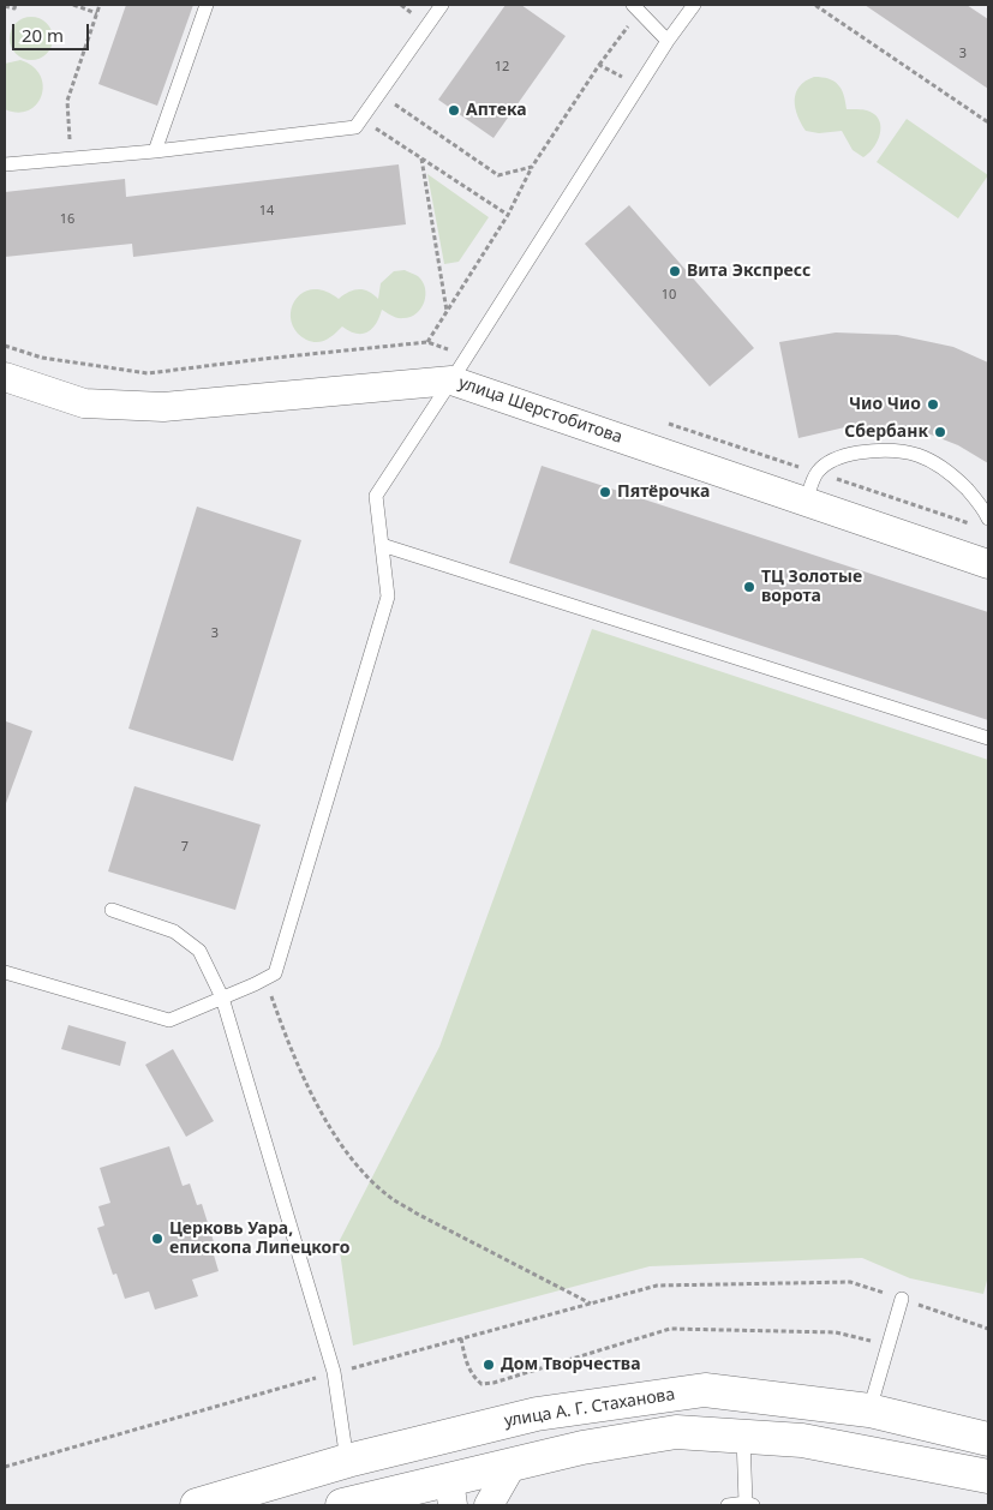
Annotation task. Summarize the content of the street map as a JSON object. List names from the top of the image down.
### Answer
{
  "streets": {
    "main road": ["улица А. Г. Стаханова"],
    "street": ["улица Шерстобитова"]
  },
  "places": [
    "Аптека",
    "Вита Экспресс",
    "Чио Чио",
    "Сбербанк",
    "Пятёрочка",
    "ТЦ Золотые ворота",
    "Церковь Уара, епископа Липецкого",
    "Дом Творчества"
  ],
  "house_numbers": [
    "3",
    "12",
    "14",
    "16",
    "10",
    "3",
    "7"
  ],
  "scale_bar": "20 m"
}
